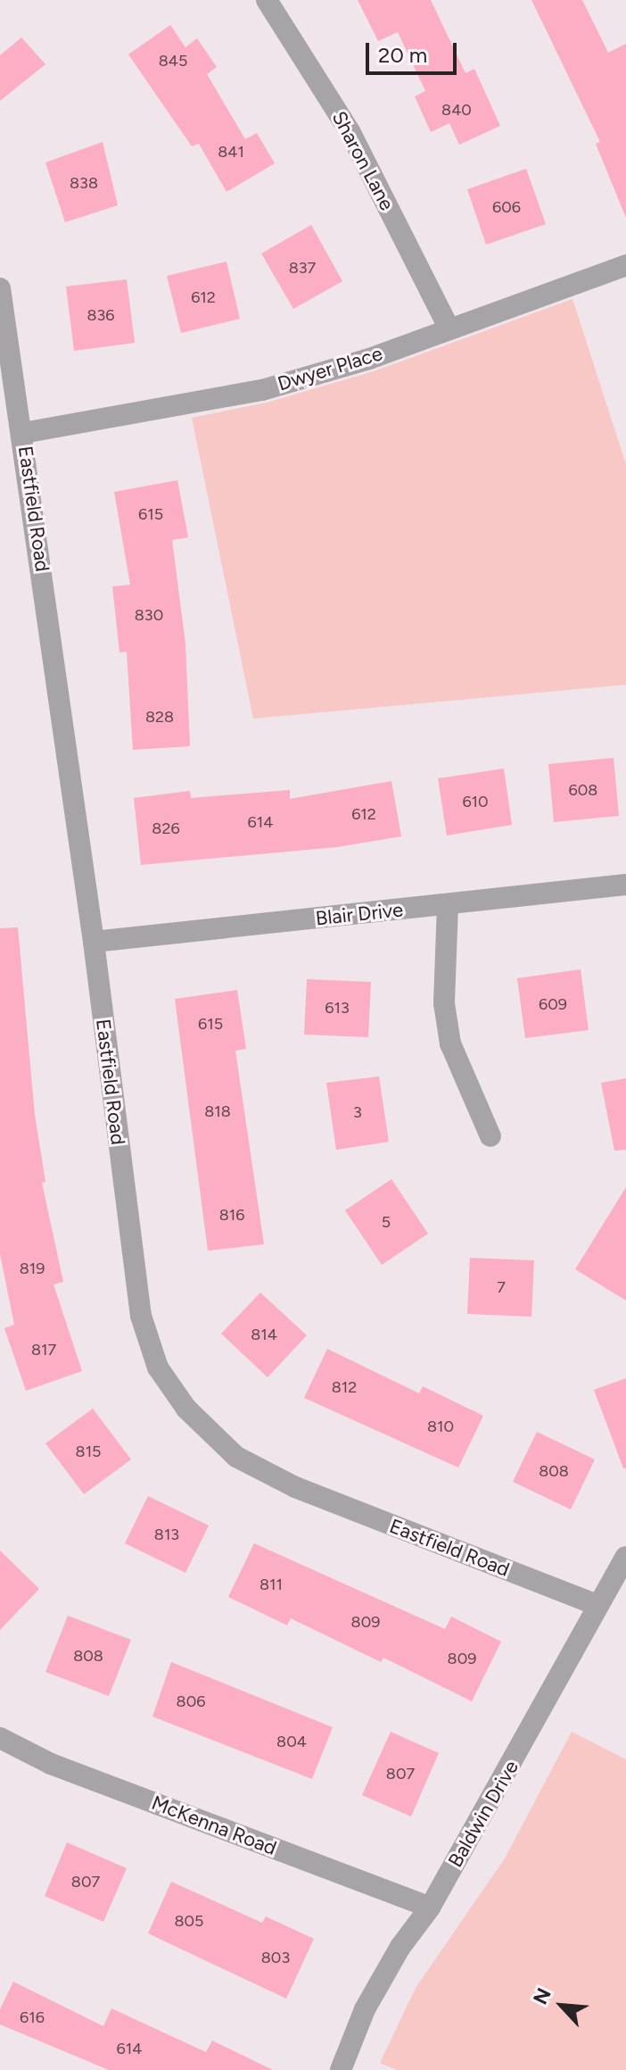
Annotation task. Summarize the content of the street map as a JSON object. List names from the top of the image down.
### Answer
{
  "streets": {
    "street": [
      "Sharon Lane",
      "Dwyer Place",
      "Eastfield Road",
      "Blair Drive",
      "Baldwin Drive",
      "McKenna Road"
    ]
  },
  "crossings": [
    ["Sharon Lane", "Dwyer Place"],
    ["Dwyer Place", "Eastfield Road"],
    ["Eastfield Road", "Blair Drive"],
    ["Eastfield Road", "Baldwin Drive"],
    ["Baldwin Drive", "McKenna Road"]
  ],
  "house_numbers": [
    "845",
    "840",
    "841",
    "838",
    "606",
    "837",
    "612",
    "836",
    "615",
    "830",
    "828",
    "608",
    "610",
    "612",
    "614",
    "826",
    "609",
    "613",
    "615",
    "818",
    "3",
    "816",
    "5",
    "819",
    "7",
    "814",
    "817",
    "812",
    "810",
    "815",
    "808",
    "813",
    "811",
    "809",
    "808",
    "809",
    "806",
    "804",
    "807",
    "807",
    "805",
    "803",
    "616",
    "614"
  ],
  "scale_bar": "20 m",
  "north": "top left"
}
